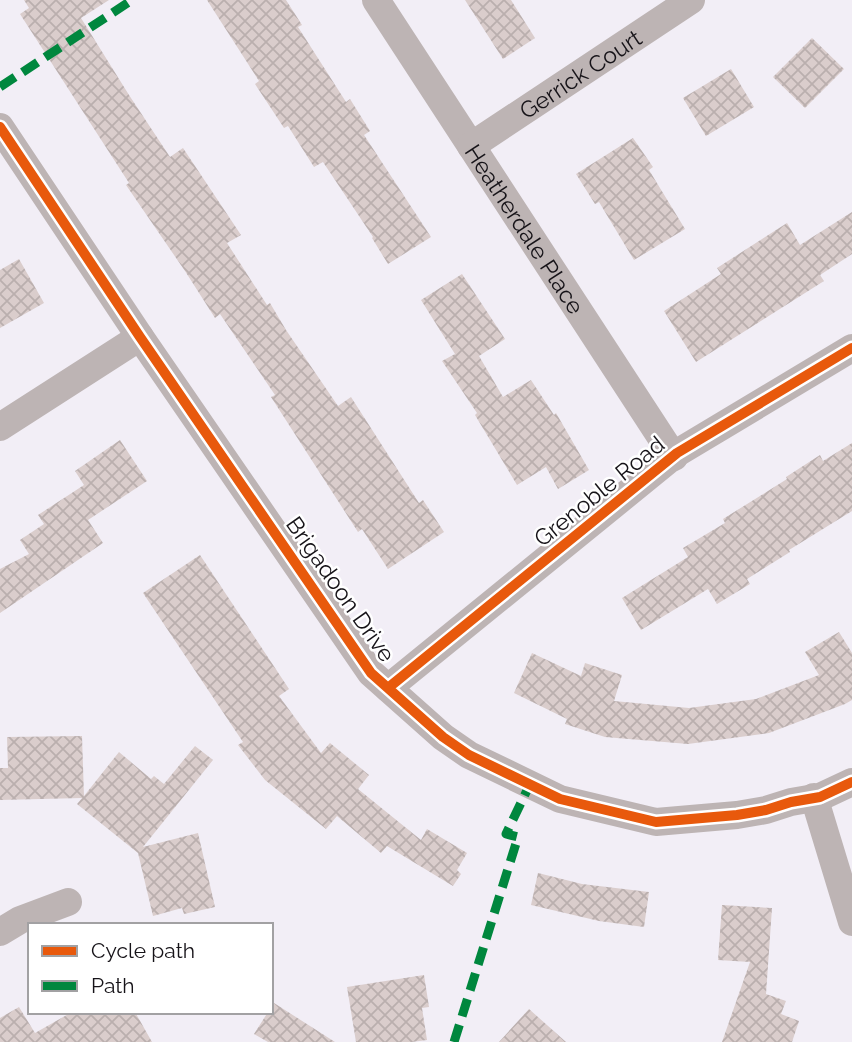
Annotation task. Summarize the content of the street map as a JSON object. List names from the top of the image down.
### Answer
{
  "streets": {
    "street": [
      "Gerrick Court",
      "Heatherdale Place",
      "Grenoble Road",
      "Brigadoon Drive"
    ]
  },
  "crossings": [
    ["Gerrick Court", "Heatherdale Place"],
    ["Heatherdale Place", "Grenoble Road"],
    ["Grenoble Road", "Brigadoon Drive"]
  ],
  "legend": ["Cycle path", "Path"]
}
